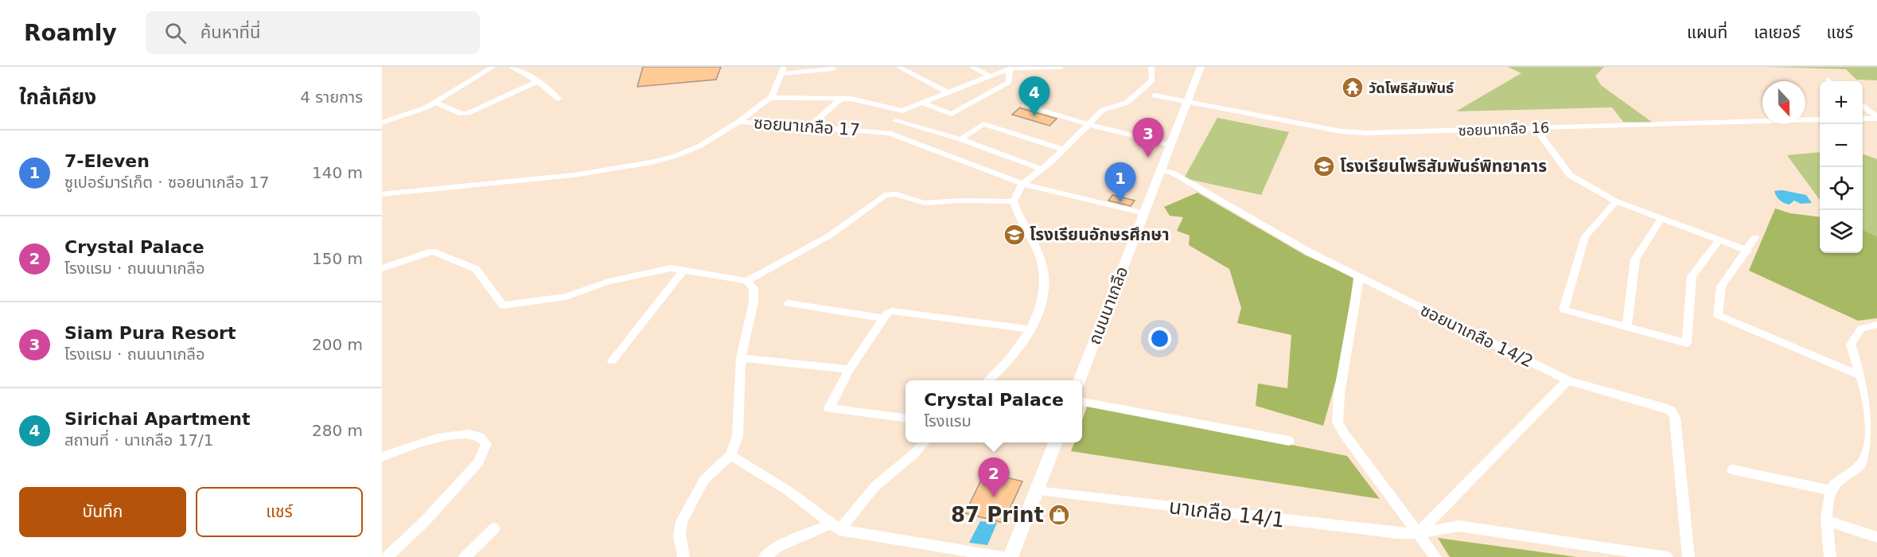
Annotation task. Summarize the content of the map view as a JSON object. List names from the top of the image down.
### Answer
{
  "streets": {
    "street": [
      "ซอยนาเกลือ 17",
      "ซอยนาเกลือ 16",
      "ถนนนาเกลือ",
      "ซอยนาเกลือ 14/2",
      "นาเกลือ 14/1"
    ]
  },
  "crossings": [
    ["ซอยนาเกลือ 17", "ถนนนาเกลือ"],
    ["ซอยนาเกลือ 16", "ถนนนาเกลือ"],
    ["ถนนนาเกลือ", "ซอยนาเกลือ 14/2"]
  ],
  "places": {
    "temple": ["วัดโพธิสัมพันธ์"],
    "school or university": ["โรงเรียนโพธิสัมพันธ์พิทยาคาร", "โรงเรียนอักษรศึกษา"],
    "shop": ["87 Print"]
  },
  "north": "bottom",
  "page": {
    "header": "Roamly",
    "search": "ค้นหาที่นี่",
    "nav": ["แผนที่", "เลเยอร์", "แชร์"],
    "heading": ["ใกล้เคียง", "4 รายการ"],
    "pins": [
      "4",
      "3",
      "1",
      "2"
    ],
    "map_buttons": ["+", "−"],
    "list": [
      {
        "mark": "1",
        "name": "7-Eleven",
        "note": "ซูเปอร์มาร์เก็ต · ซอยนาเกลือ 17",
        "value": "140 m"
      },
      {
        "mark": "2",
        "name": "Crystal Palace",
        "note": "โรงแรม · ถนนนาเกลือ",
        "value": "150 m"
      },
      {
        "mark": "3",
        "name": "Siam Pura Resort",
        "note": "โรงแรม · ถนนนาเกลือ",
        "value": "200 m"
      },
      {
        "mark": "4",
        "name": "Sirichai Apartment",
        "note": "สถานที่ · นาเกลือ 17/1",
        "value": "280 m"
      }
    ],
    "popup": ["Crystal Palace", "โรงแรม"],
    "buttons": ["บันทึก", "แชร์"]
  }
}
